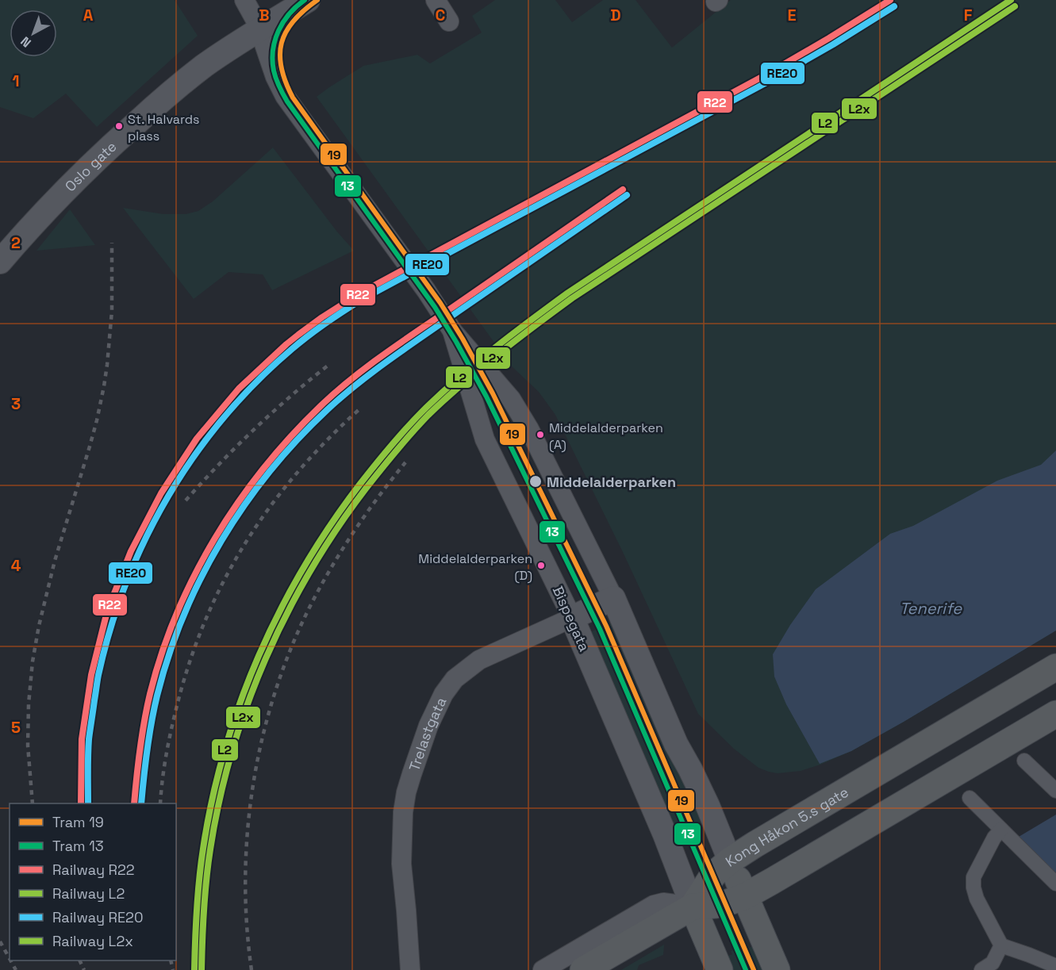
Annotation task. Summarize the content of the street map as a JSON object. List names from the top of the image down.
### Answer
{
  "streets": {
    "highway": ["Kong Håkon 5.s gate"],
    "street": ["Oslo gate", "Bispegata", "Trelastgata"]
  },
  "crossings": [
    ["Oslo gate", "Bispegata"],
    ["Bispegata", "Trelastgata"],
    ["Bispegata", "Kong Håkon 5.s gate"]
  ],
  "water": ["Tenerife"],
  "places": [
    "St. Halvards plass",
    "Middelalderparken (A)",
    "Middelalderparken",
    "Middelalderparken (D)"
  ],
  "lines": [
    "tram line 19",
    "tram line 13",
    "rail line R22",
    "rail line L2",
    "rail line RE20",
    "rail line L2x"
  ],
  "legend": [
    "Tram 19",
    "Tram 13",
    "Railway R22",
    "Railway L2",
    "Railway RE20",
    "Railway L2x"
  ],
  "north": "bottom left",
  "grid": {
    "columns": [
      "A",
      "B",
      "C",
      "D",
      "E",
      "F"
    ],
    "rows": [
      "1",
      "2",
      "3",
      "4",
      "5"
    ]
  }
}
